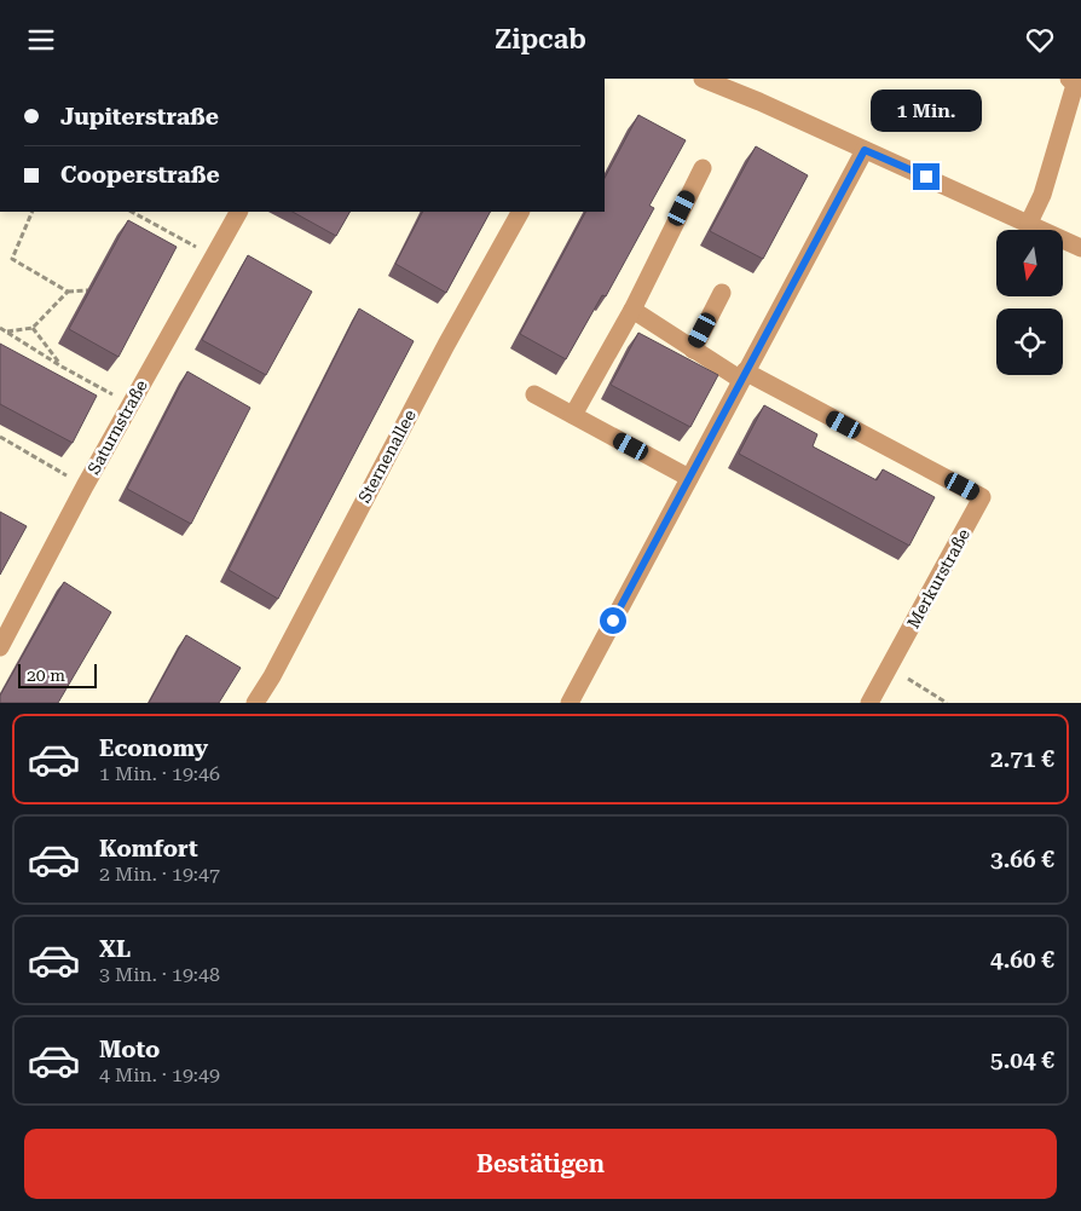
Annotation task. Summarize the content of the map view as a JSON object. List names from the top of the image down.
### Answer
{
  "streets": {
    "street": ["Saturnstraße", "Sternenallee", "Merkurstraße"]
  },
  "scale_bar": "20 m",
  "north": "bottom",
  "page": {
    "header": "Zipcab",
    "banner": ["Jupiterstraße", "Cooperstraße"],
    "bubble": "1 Min.",
    "scale": "20 m",
    "list": [
      {
        "name": "Economy",
        "note": "1 Min. · 19:46",
        "value": "2.71 €"
      },
      {
        "name": "Komfort",
        "note": "2 Min. · 19:47",
        "value": "3.66 €"
      },
      {
        "name": "XL",
        "note": "3 Min. · 19:48",
        "value": "4.60 €"
      },
      {
        "name": "Moto",
        "note": "4 Min. · 19:49",
        "value": "5.04 €"
      }
    ],
    "buttons": "Bestätigen"
  }
}
